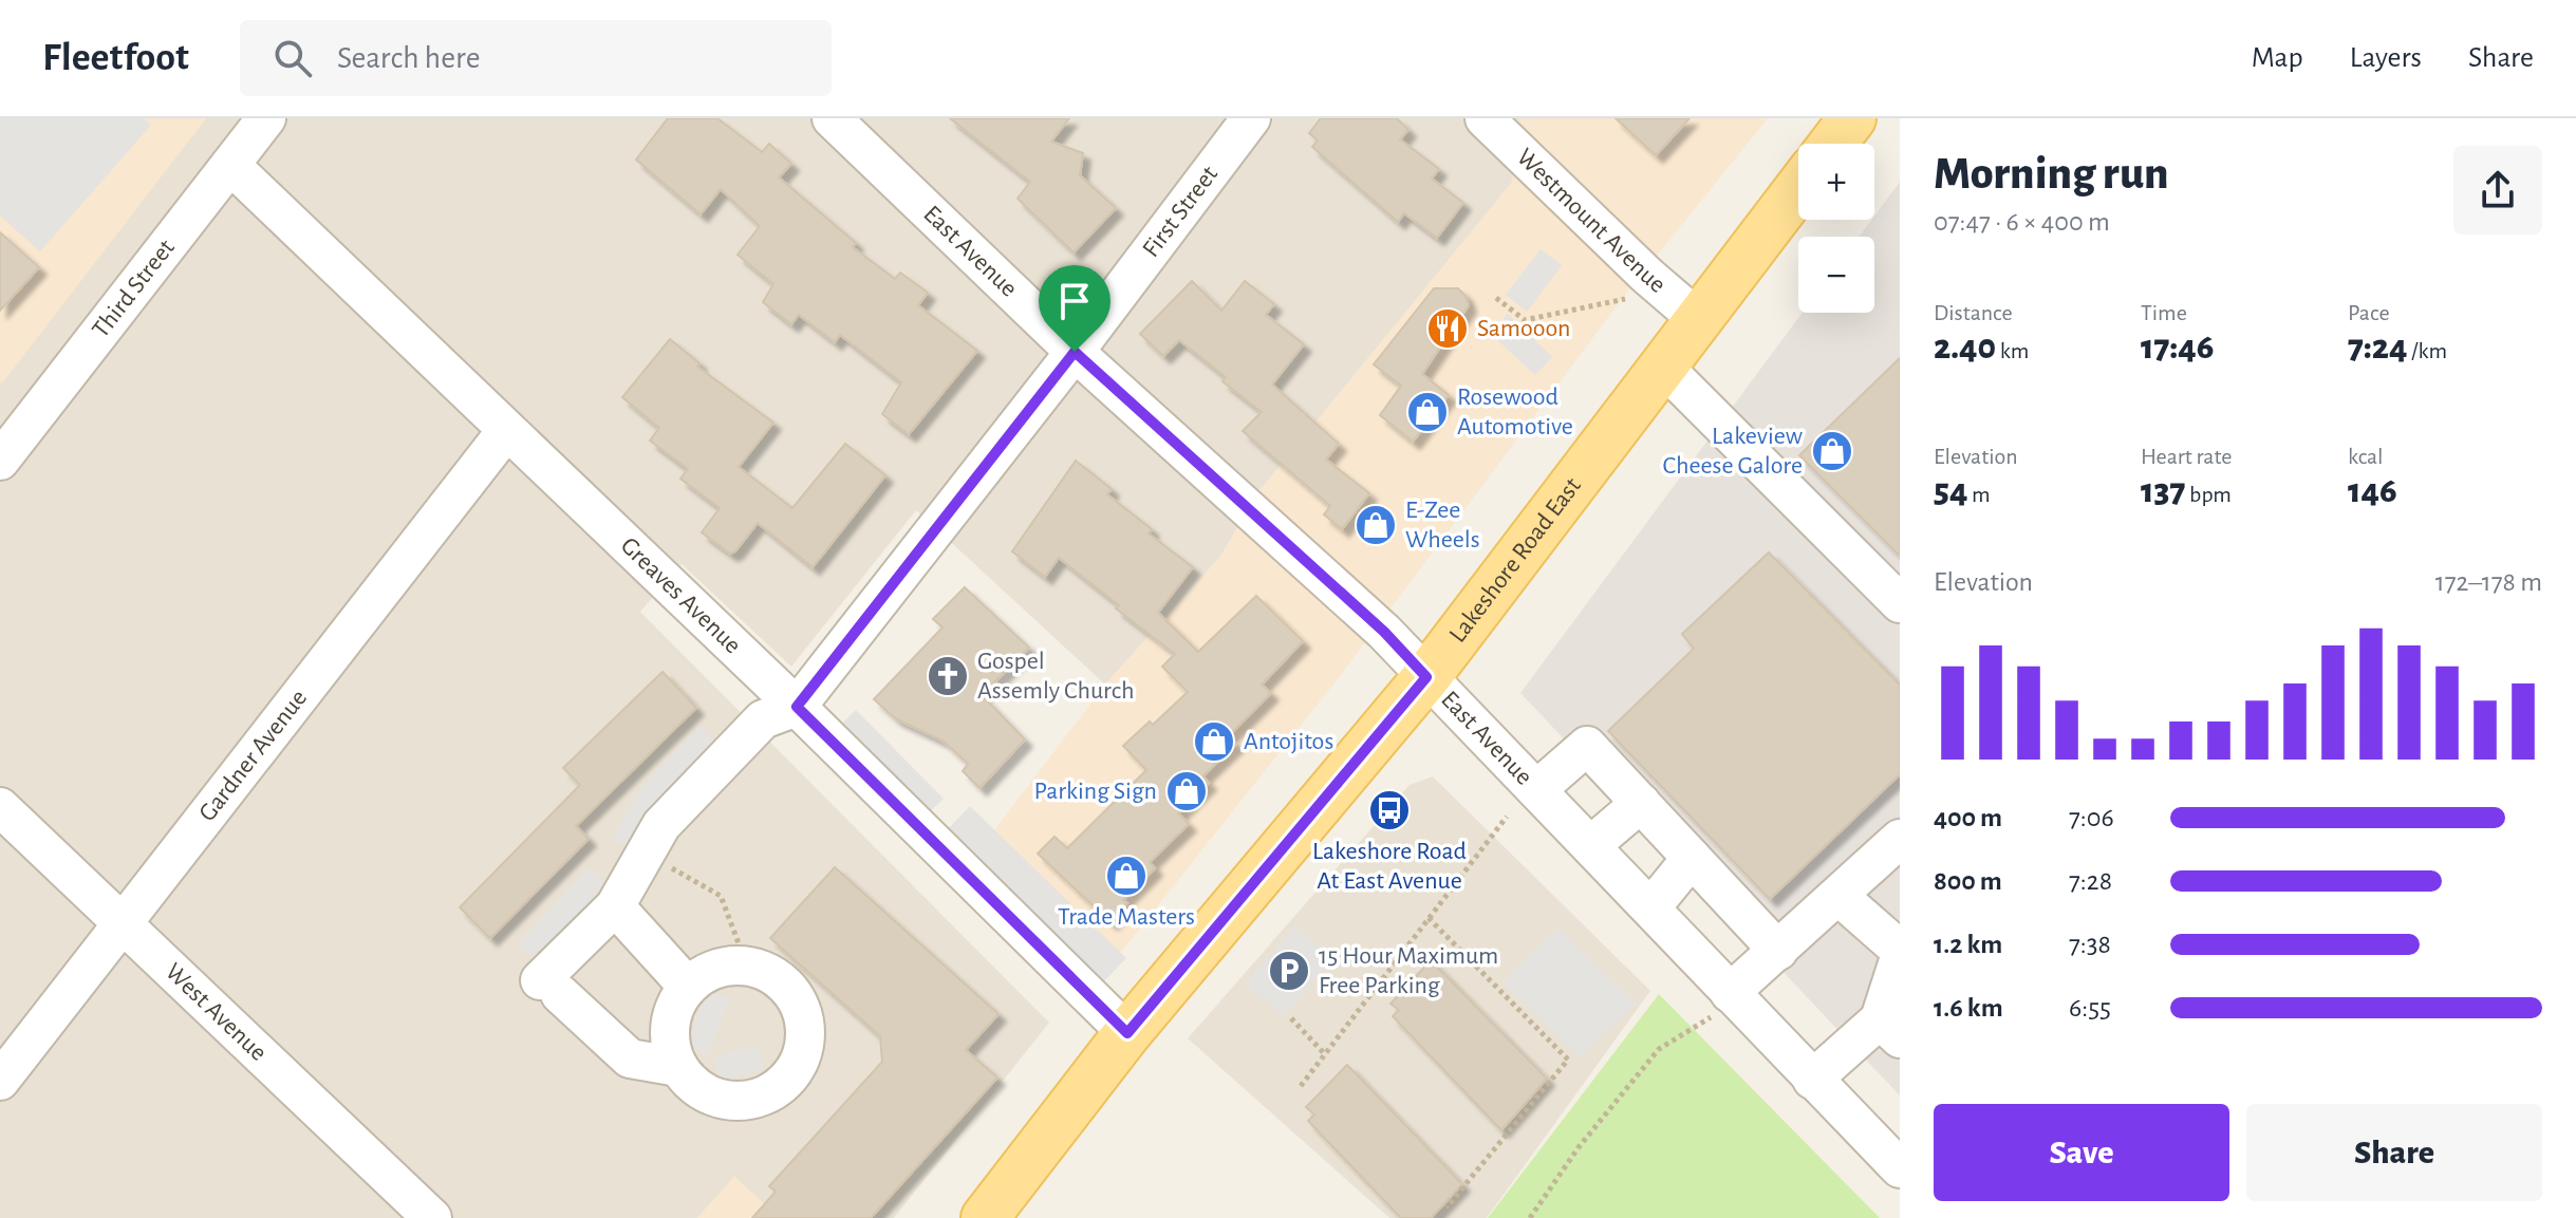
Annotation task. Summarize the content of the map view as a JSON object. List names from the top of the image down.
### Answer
{
  "streets": {
    "main road": ["Lakeshore Road East"],
    "street": [
      "First Street",
      "Westmount Avenue",
      "East Avenue",
      "Third Street",
      "Greaves Avenue",
      "Gardner Avenue",
      "West Avenue"
    ]
  },
  "crossings": [
    ["First Street", "East Avenue"],
    ["First Street", "Greaves Avenue"],
    ["Westmount Avenue", "Lakeshore Road East"],
    ["East Avenue", "Lakeshore Road East"],
    ["Third Street", "Greaves Avenue"],
    ["Lakeshore Road East", "Greaves Avenue"],
    ["Greaves Avenue", "Gardner Avenue"],
    ["Gardner Avenue", "West Avenue"]
  ],
  "places": {
    "restaurant": ["Samooon"],
    "shop": [
      "Rosewood Automotive",
      "Lakeview Cheese Galore",
      "E-Zee Wheels",
      "Antojitos",
      "Parking Sign",
      "Trade Masters"
    ],
    "church": ["Gospel Assemly Church"],
    "bus stop": ["Lakeshore Road At East Avenue"],
    "parking": ["15 Hour Maximum Free Parking"]
  },
  "page": {
    "header": "Fleetfoot",
    "search": "Search here",
    "nav": ["Map", "Layers", "Share"],
    "heading": ["Morning run", "07:47 · 6 × 400 m"],
    "map_buttons": ["+", "−"],
    "stats": [
      ["Distance", "2.40 km"],
      ["Time", "17:46"],
      ["Pace", "7:24 /km"],
      ["Elevation", "54 m"],
      ["Heart rate", "137 bpm"],
      ["kcal", "146"]
    ],
    "chart": ["Elevation", "172–178 m"],
    "list": [
      {
        "name": "400 m",
        "note": "7:06"
      },
      {
        "name": "800 m",
        "note": "7:28"
      },
      {
        "name": "1.2 km",
        "note": "7:38"
      },
      {
        "name": "1.6 km",
        "note": "6:55"
      }
    ],
    "buttons": ["Save", "Share"]
  }
}
